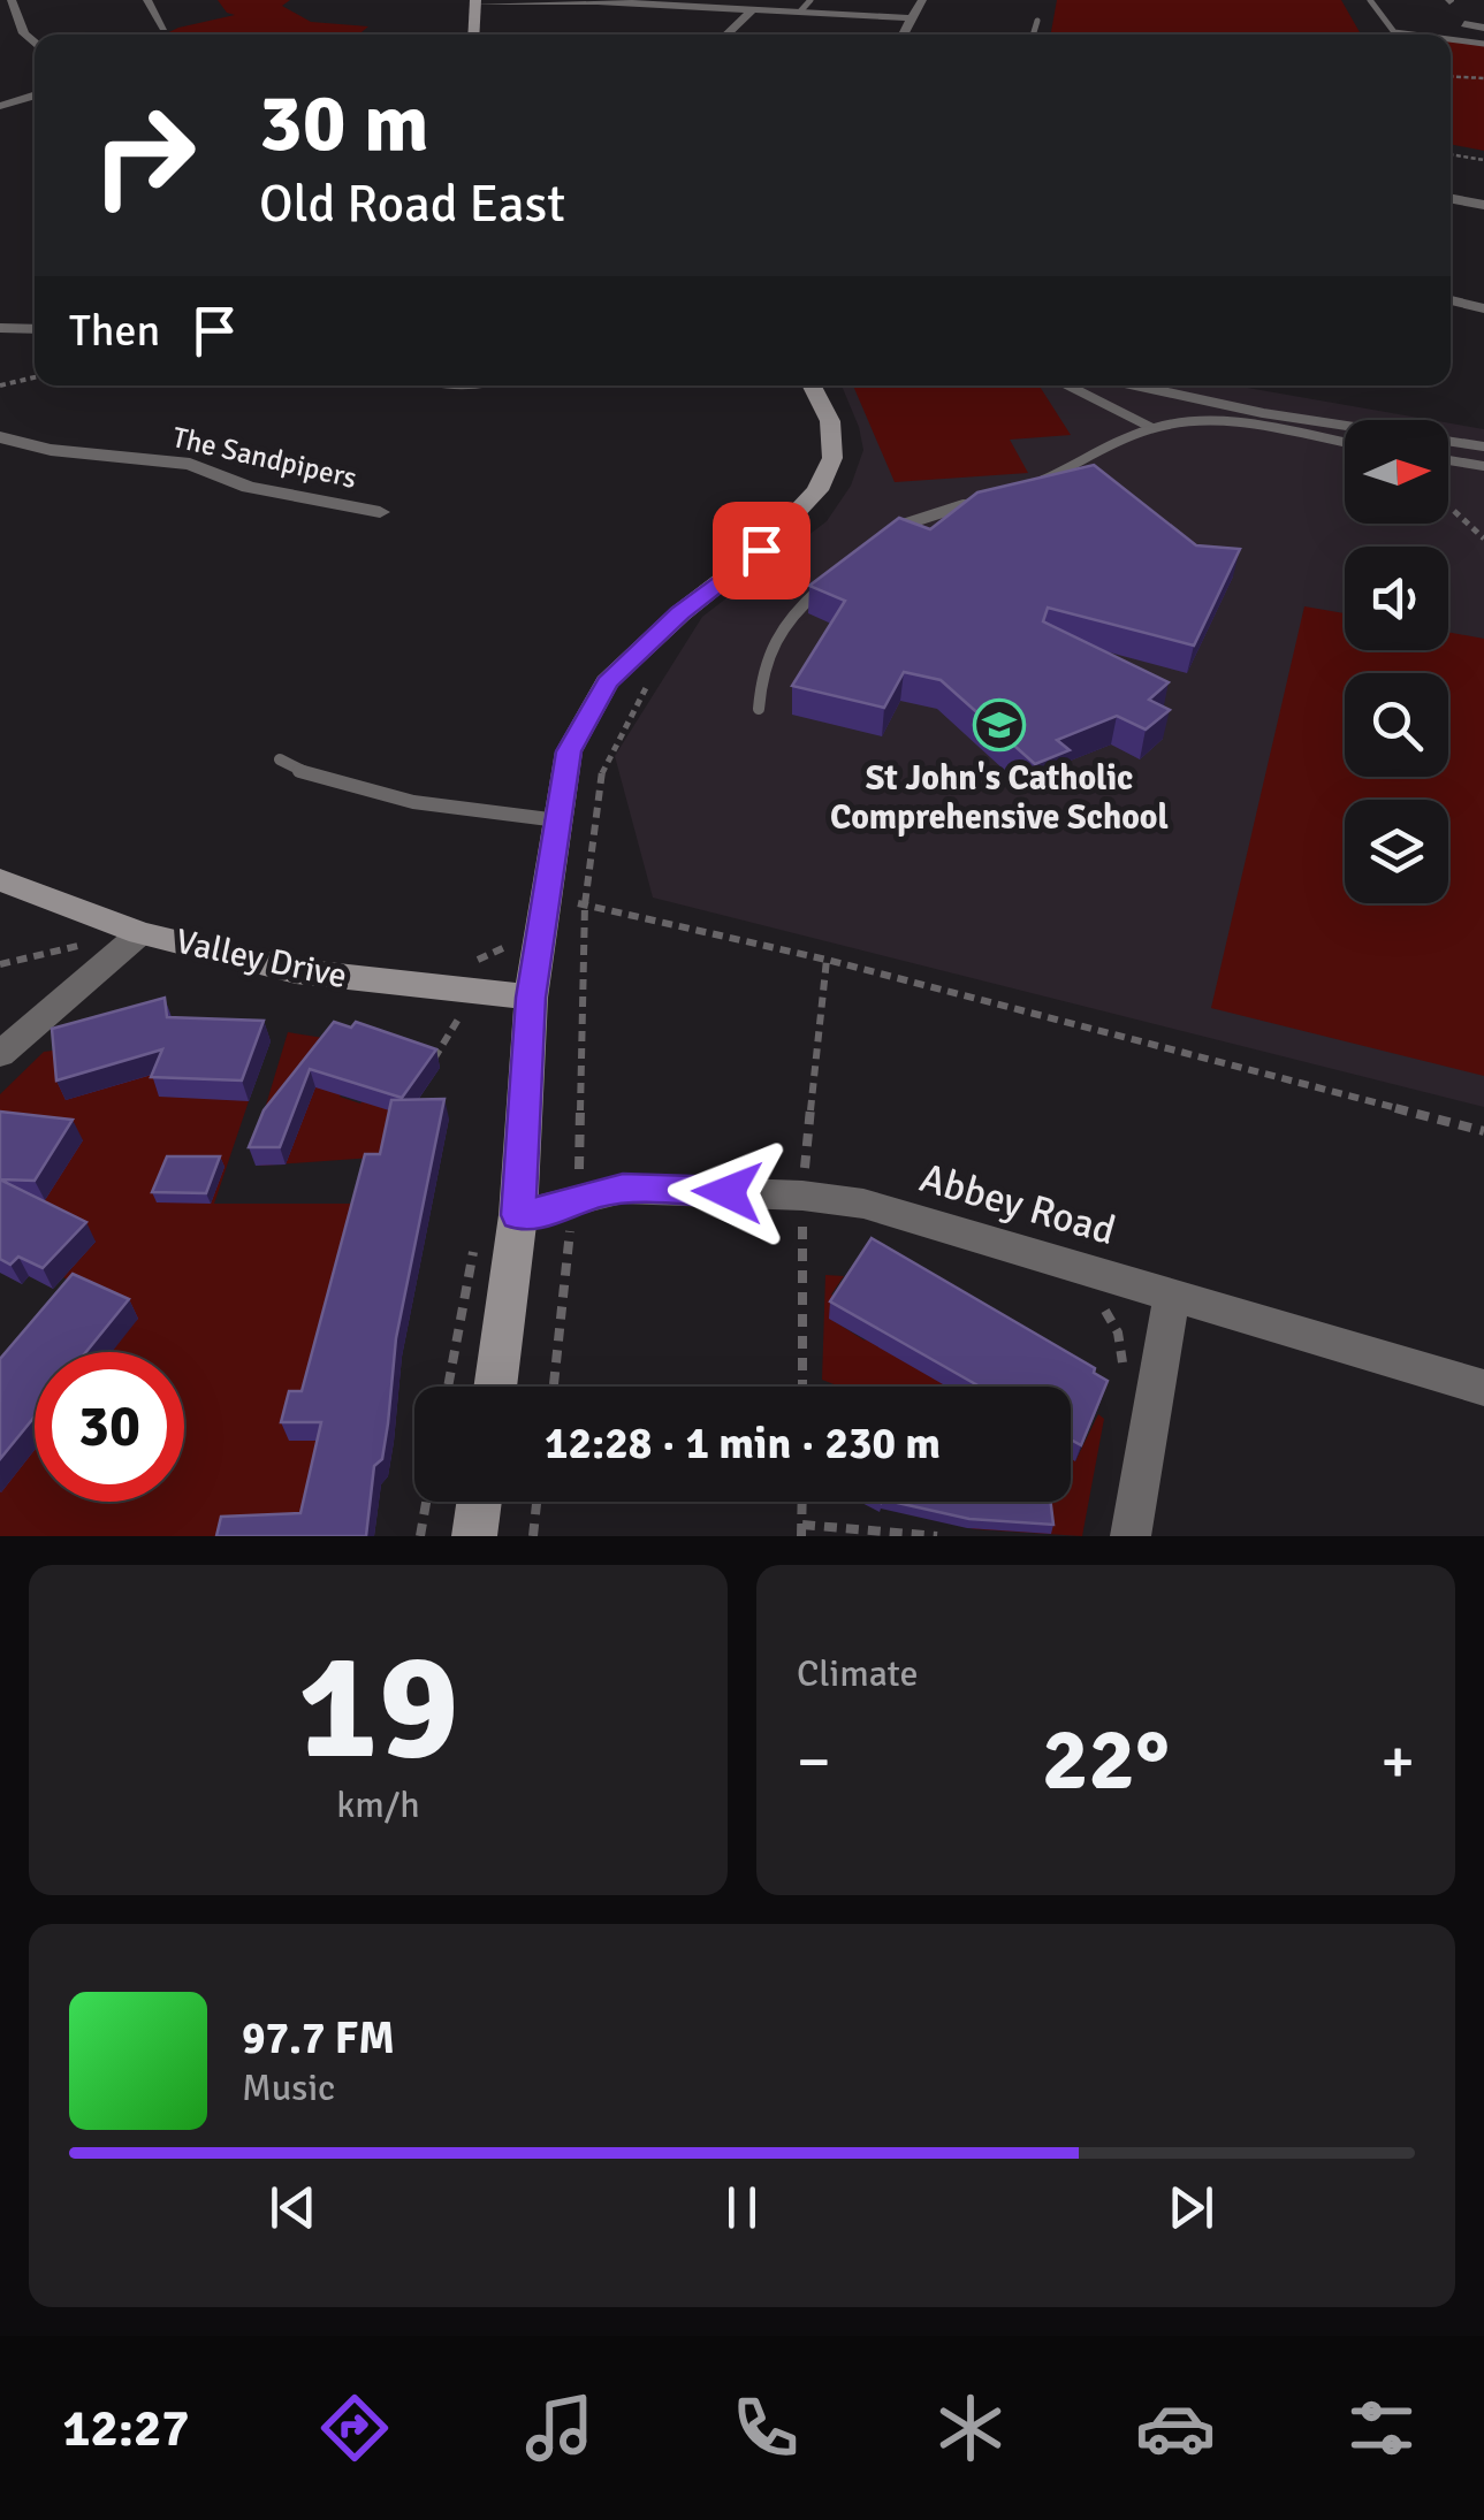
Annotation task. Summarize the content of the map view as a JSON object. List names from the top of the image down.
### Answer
{
  "streets": {
    "main road": ["Valley Drive"],
    "street": ["The Sandpipers", "Abbey Road"]
  },
  "places": {
    "school or university": ["St John's Catholic Comprehensive School"]
  },
  "north": "right",
  "page": {
    "turn": ["30 m", "Old Road East"],
    "then": "Then",
    "limit": "30",
    "trip": "12:28 · 1 min · 230 m",
    "tile": [
      ["19", "km/h"],
      "Climate"
    ],
    "heat": ["−", "22°", "+"],
    "song": ["97.7 FM", "Music"],
    "tabs": "12:27"
  }
}
